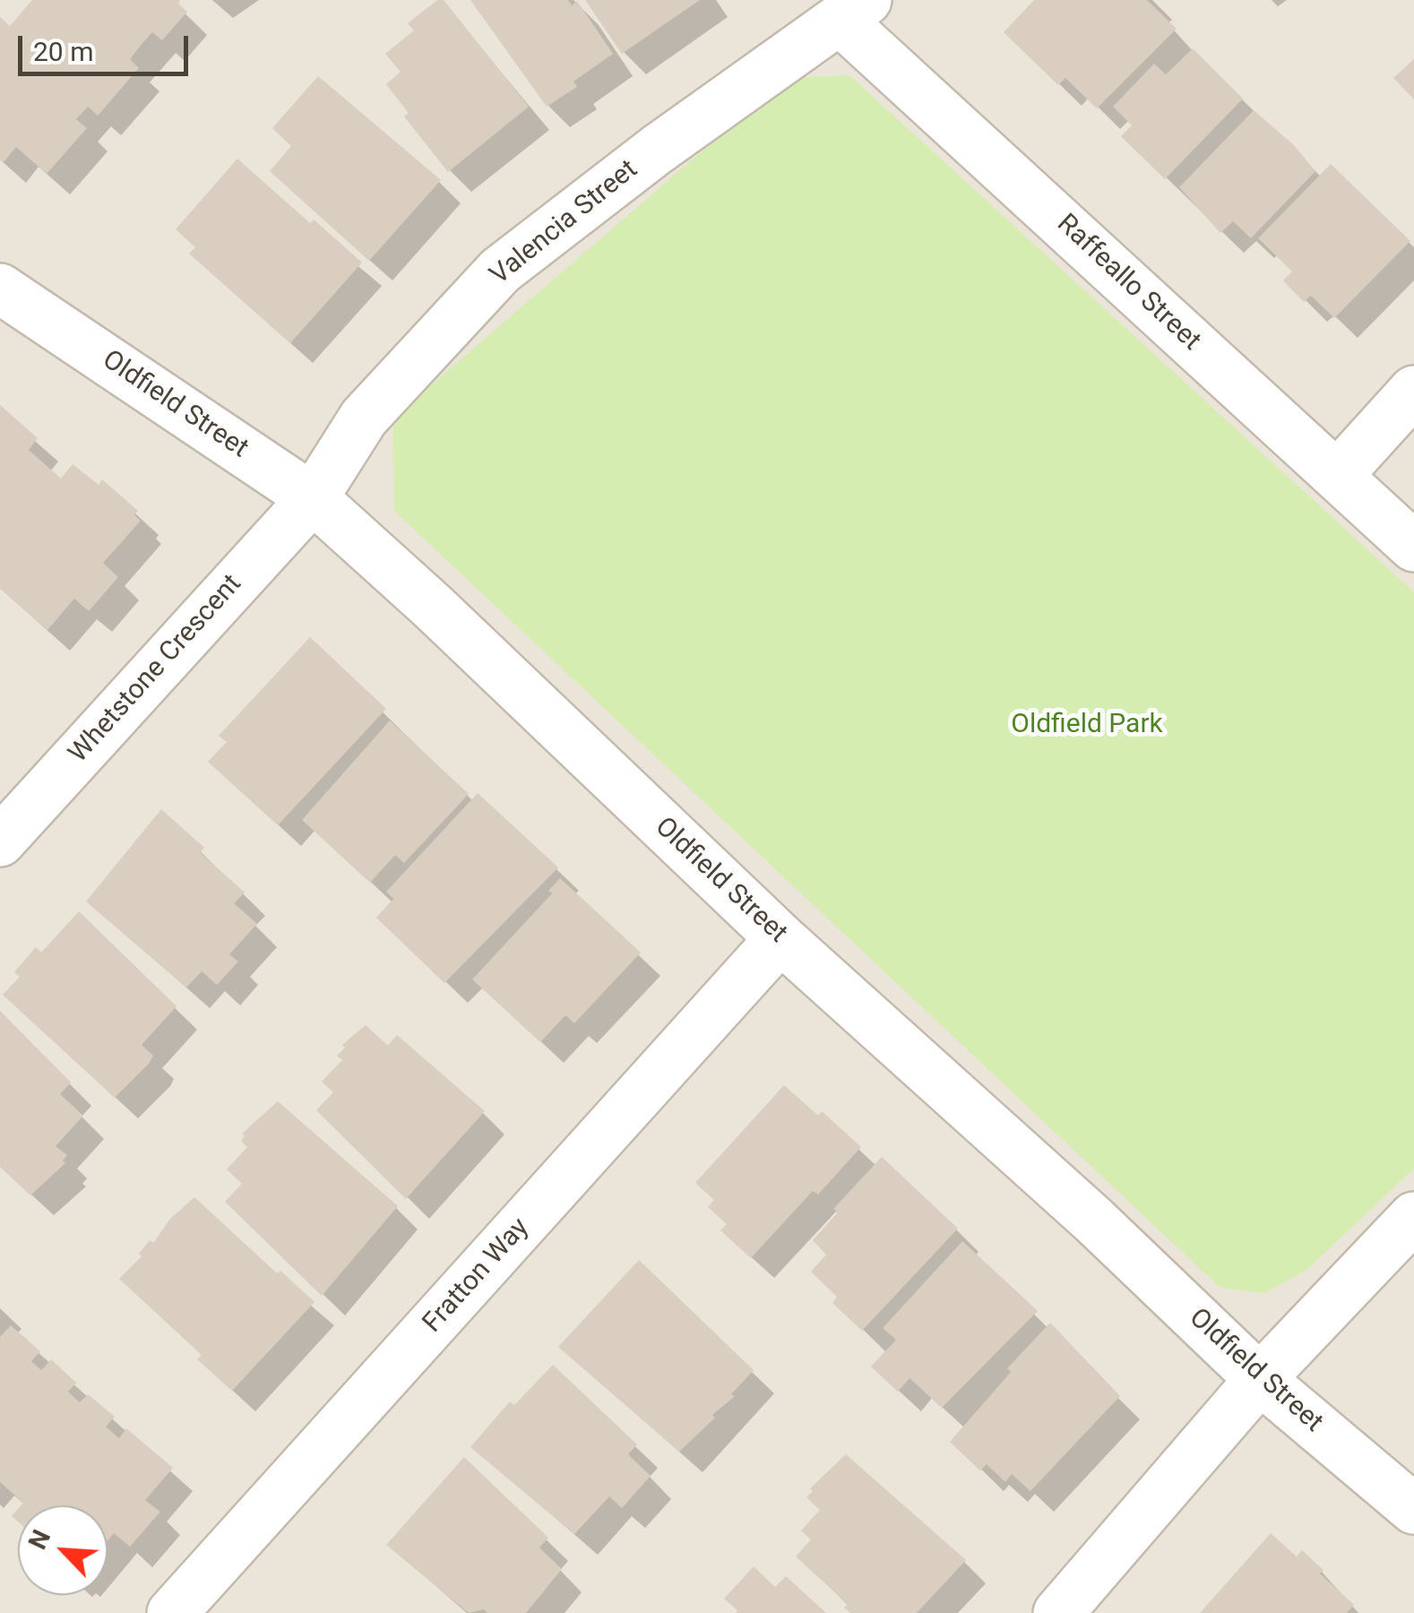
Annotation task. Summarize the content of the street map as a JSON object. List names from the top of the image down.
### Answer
{
  "streets": {
    "street": [
      "Valencia Street",
      "Raffeallo Street",
      "Oldfield Street",
      "Whetstone Crescent",
      "Fratton Way"
    ]
  },
  "crossings": [
    ["Valencia Street", "Raffeallo Street"],
    ["Valencia Street", "Oldfield Street"],
    ["Valencia Street", "Whetstone Crescent"],
    ["Oldfield Street", "Whetstone Crescent"],
    ["Oldfield Street", "Fratton Way"]
  ],
  "parks": ["Oldfield Park"],
  "scale_bar": "20 m",
  "north": "top left"
}
